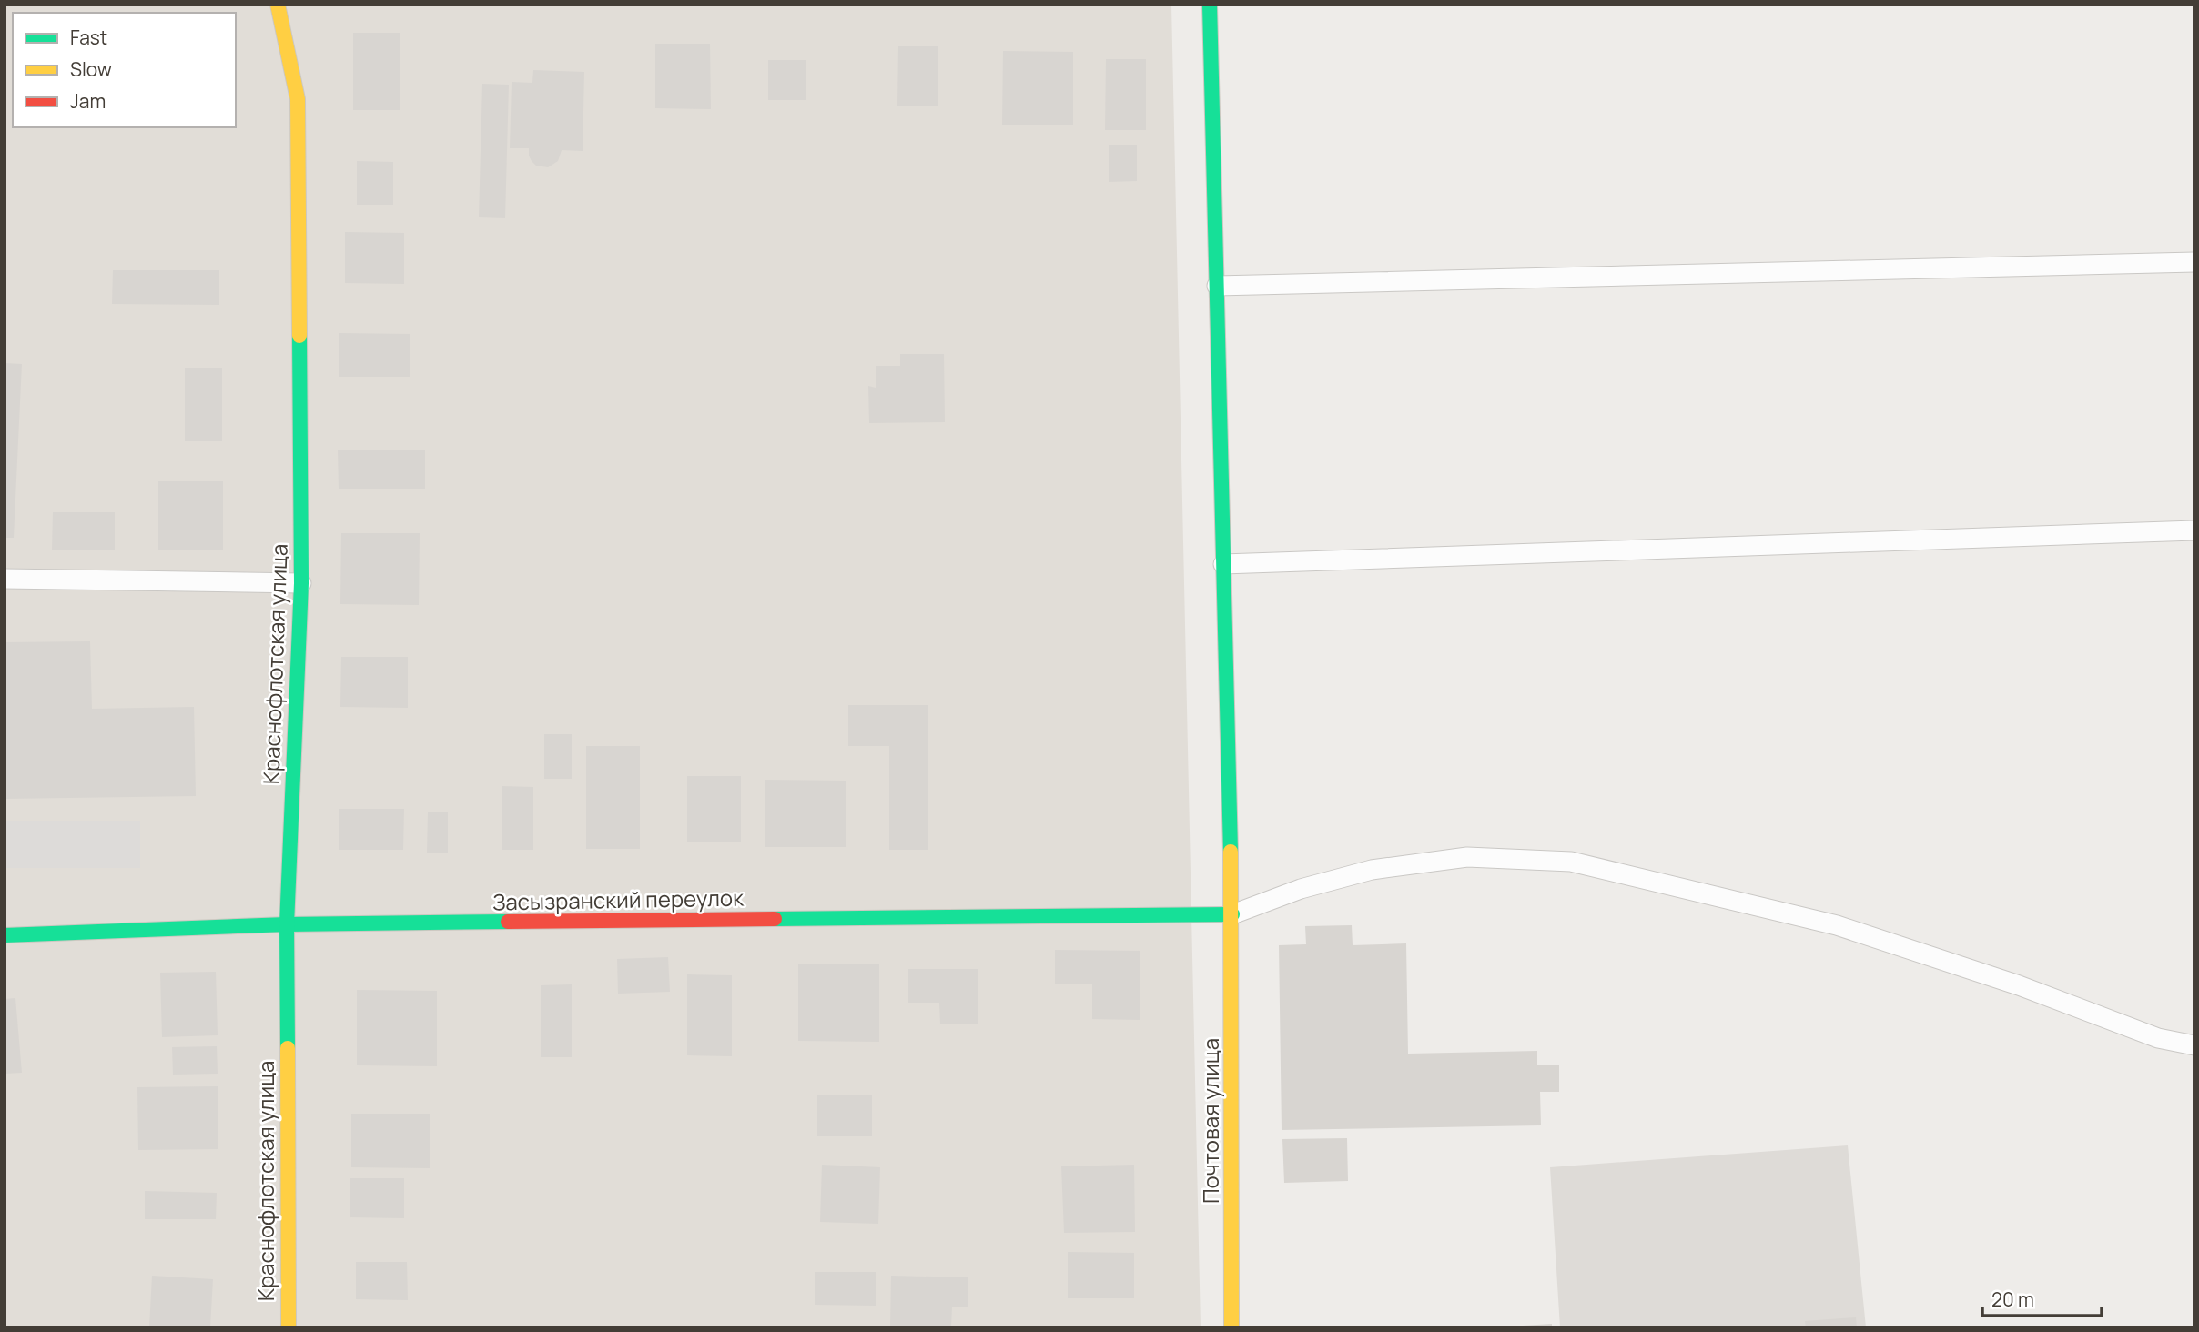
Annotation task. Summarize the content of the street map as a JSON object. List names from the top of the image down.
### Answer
{
  "streets": {
    "street": ["Краснофлотская улица", "Засызранский переулок", "Почтовая улица"]
  },
  "crossings": [
    ["Краснофлотская улица", "Засызранский переулок"],
    ["Засызранский переулок", "Почтовая улица"]
  ],
  "legend": ["Fast", "Slow", "Jam"],
  "scale_bar": "20 m"
}
